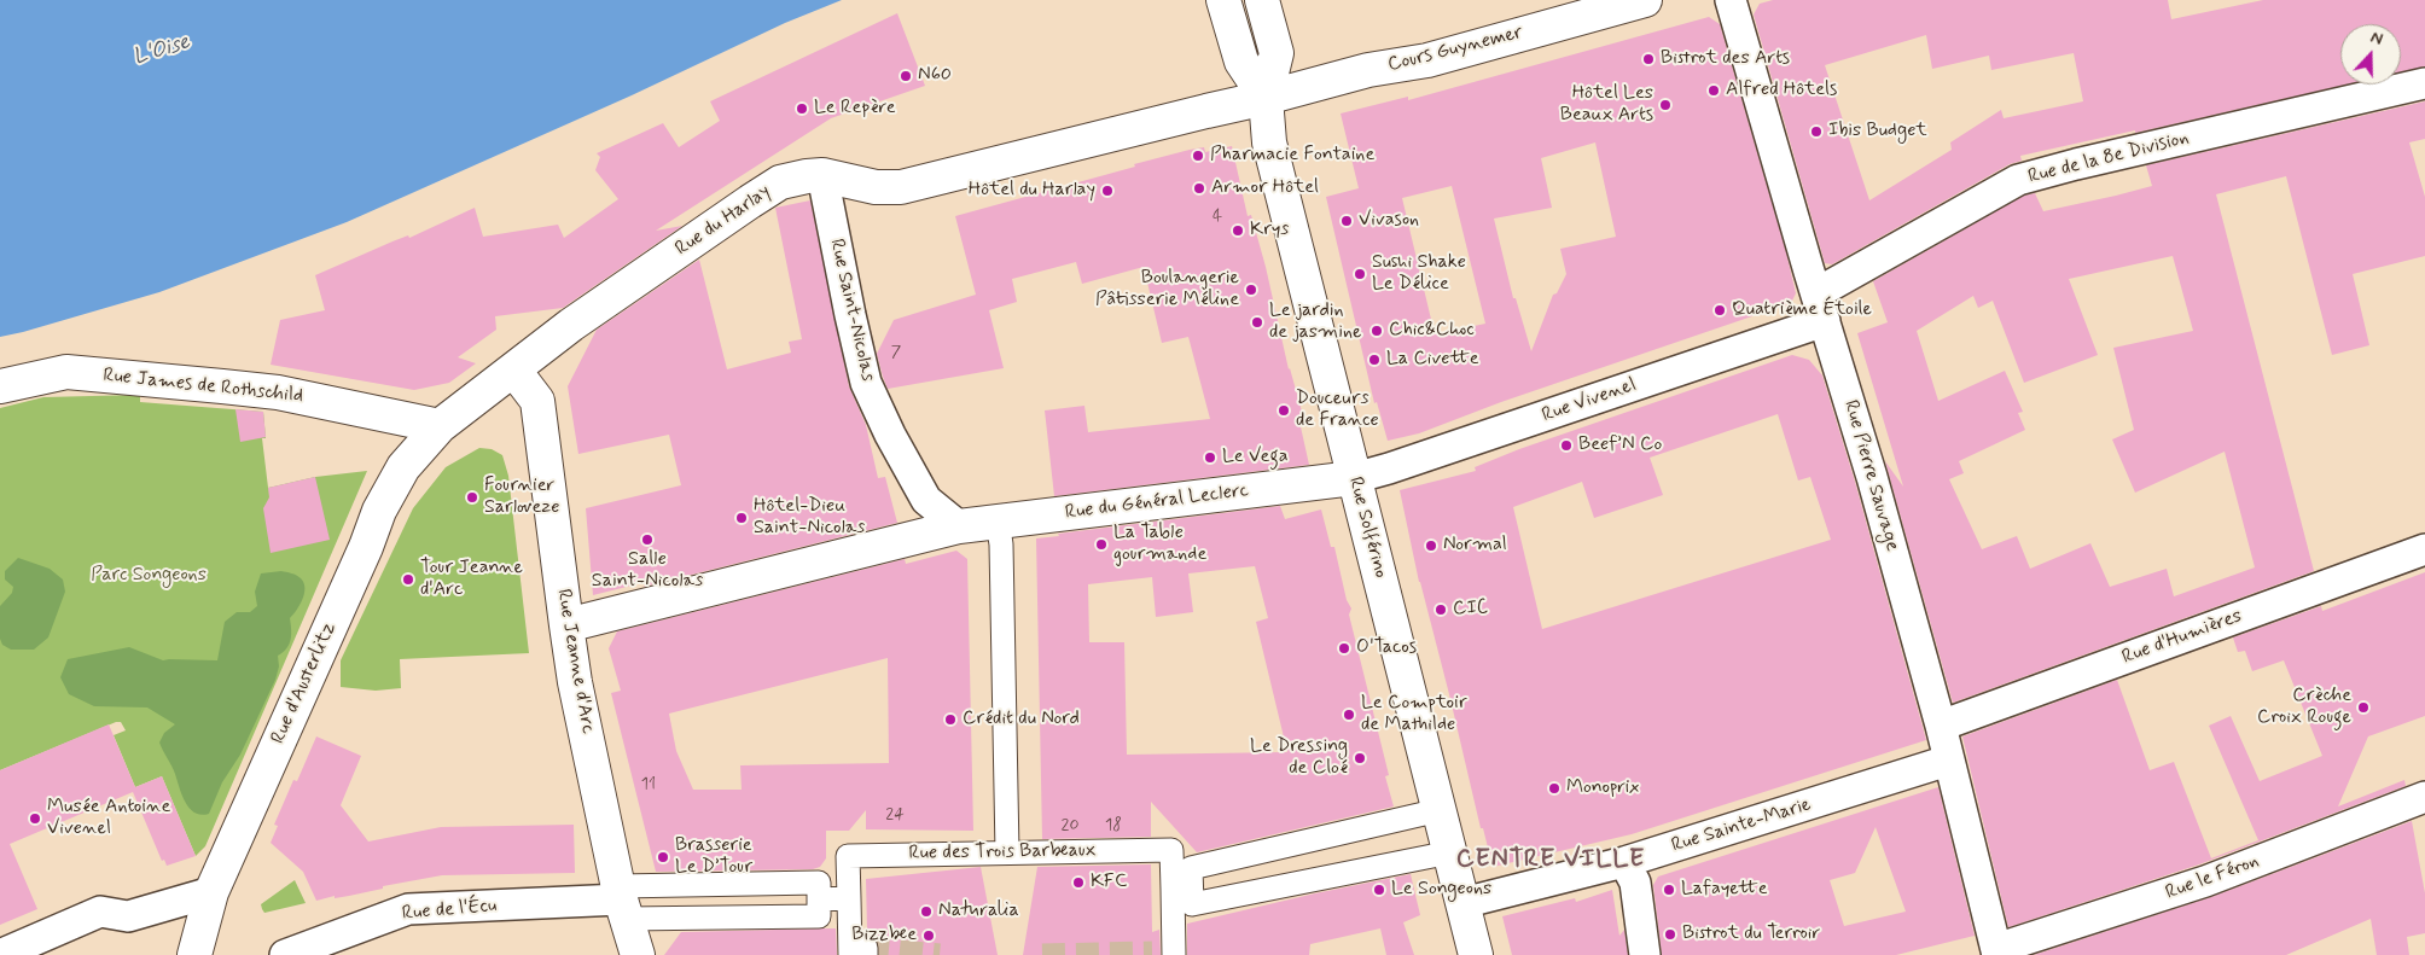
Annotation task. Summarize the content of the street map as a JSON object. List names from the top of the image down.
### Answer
{
  "streets": {
    "street": [
      "Cours Guynemer",
      "Rue de la 8e Division",
      "Rue du Harlay",
      "Rue Saint-Nicolas",
      "Rue James de Rothschild",
      "Rue Vivenel",
      "Rue Pierre Sauvage",
      "Rue du Général Leclerc",
      "Rue Solférino",
      "Rue d'Humières",
      "Rue Jeanne d'Arc",
      "Rue d'Austerlitz",
      "Rue Sainte-Marie",
      "Rue des Trois Barbeaux",
      "Rue le Féron",
      "Rue de l'Écu"
    ]
  },
  "crossings": [
    ["Cours Guynemer", "Rue du Harlay"],
    ["Cours Guynemer", "Rue Solférino"],
    ["Rue de la 8e Division", "Rue Vivenel"],
    ["Rue de la 8e Division", "Rue Pierre Sauvage"],
    ["Rue du Harlay", "Rue Saint-Nicolas"],
    ["Rue du Harlay", "Rue James de Rothschild"],
    ["Rue du Harlay", "Rue Solférino"],
    ["Rue du Harlay", "Rue Jeanne d'Arc"],
    ["Rue du Harlay", "Rue d'Austerlitz"],
    ["Rue Saint-Nicolas", "Rue du Général Leclerc"],
    ["Rue James de Rothschild", "Rue d'Austerlitz"],
    ["Rue Vivenel", "Rue Pierre Sauvage"],
    ["Rue Vivenel", "Rue du Général Leclerc"],
    ["Rue Vivenel", "Rue Solférino"],
    ["Rue Pierre Sauvage", "Rue d'Humières"],
    ["Rue Pierre Sauvage", "Rue Sainte-Marie"],
    ["Rue Pierre Sauvage", "Rue le Féron"],
    ["Rue du Général Leclerc", "Rue Solférino"],
    ["Rue du Général Leclerc", "Rue Jeanne d'Arc"],
    ["Rue Solférino", "Rue Sainte-Marie"],
    ["Rue Jeanne d'Arc", "Rue de l'Écu"]
  ],
  "districts": ["CENTRE VILLE"],
  "water": ["L'Oise"],
  "parks": ["Parc Songeons"],
  "places": [
    "Bistrot des Arts",
    "N60",
    "Alfred Hôtels",
    "Hôtel Les Beaux Arts",
    "Le Repère",
    "Ibis Budget",
    "Pharmacie Fontaine",
    "Armor Hôtel",
    "Hôtel du Harlay",
    "Vivason",
    "Krys",
    "Sushi Shake Le Délice",
    "Boulangerie Pâtisserie Méline",
    "Quatrième Étoile",
    "Le jardin de jasmine",
    "Chic&Choc",
    "La Civette",
    "Douceurs de France",
    "Beef’N Co",
    "Le Vega",
    "Fournier Sarloveze",
    "Hôtel-Dieu Saint-Nicolas",
    "Salle Saint-Nicolas",
    "La Table gourmande",
    "Normal",
    "Tour Jeanne d'Arc",
    "CIC",
    "O'Tacos",
    "Crèche Croix Rouge",
    "Le Comptoir de Mathilde",
    "Crédit du Nord",
    "Le Dressing de Cloé",
    "Monoprix",
    "Musée Antoine Vivenel",
    "Brasserie Le D’Tour",
    "KFC",
    "Le Songeons",
    "Lafayette",
    "Naturalia",
    "Bistrot du Terroir",
    "Bizzbee"
  ],
  "house_numbers": [
    "4",
    "7",
    "11",
    "24",
    "20",
    "18"
  ],
  "north": "top"
}
